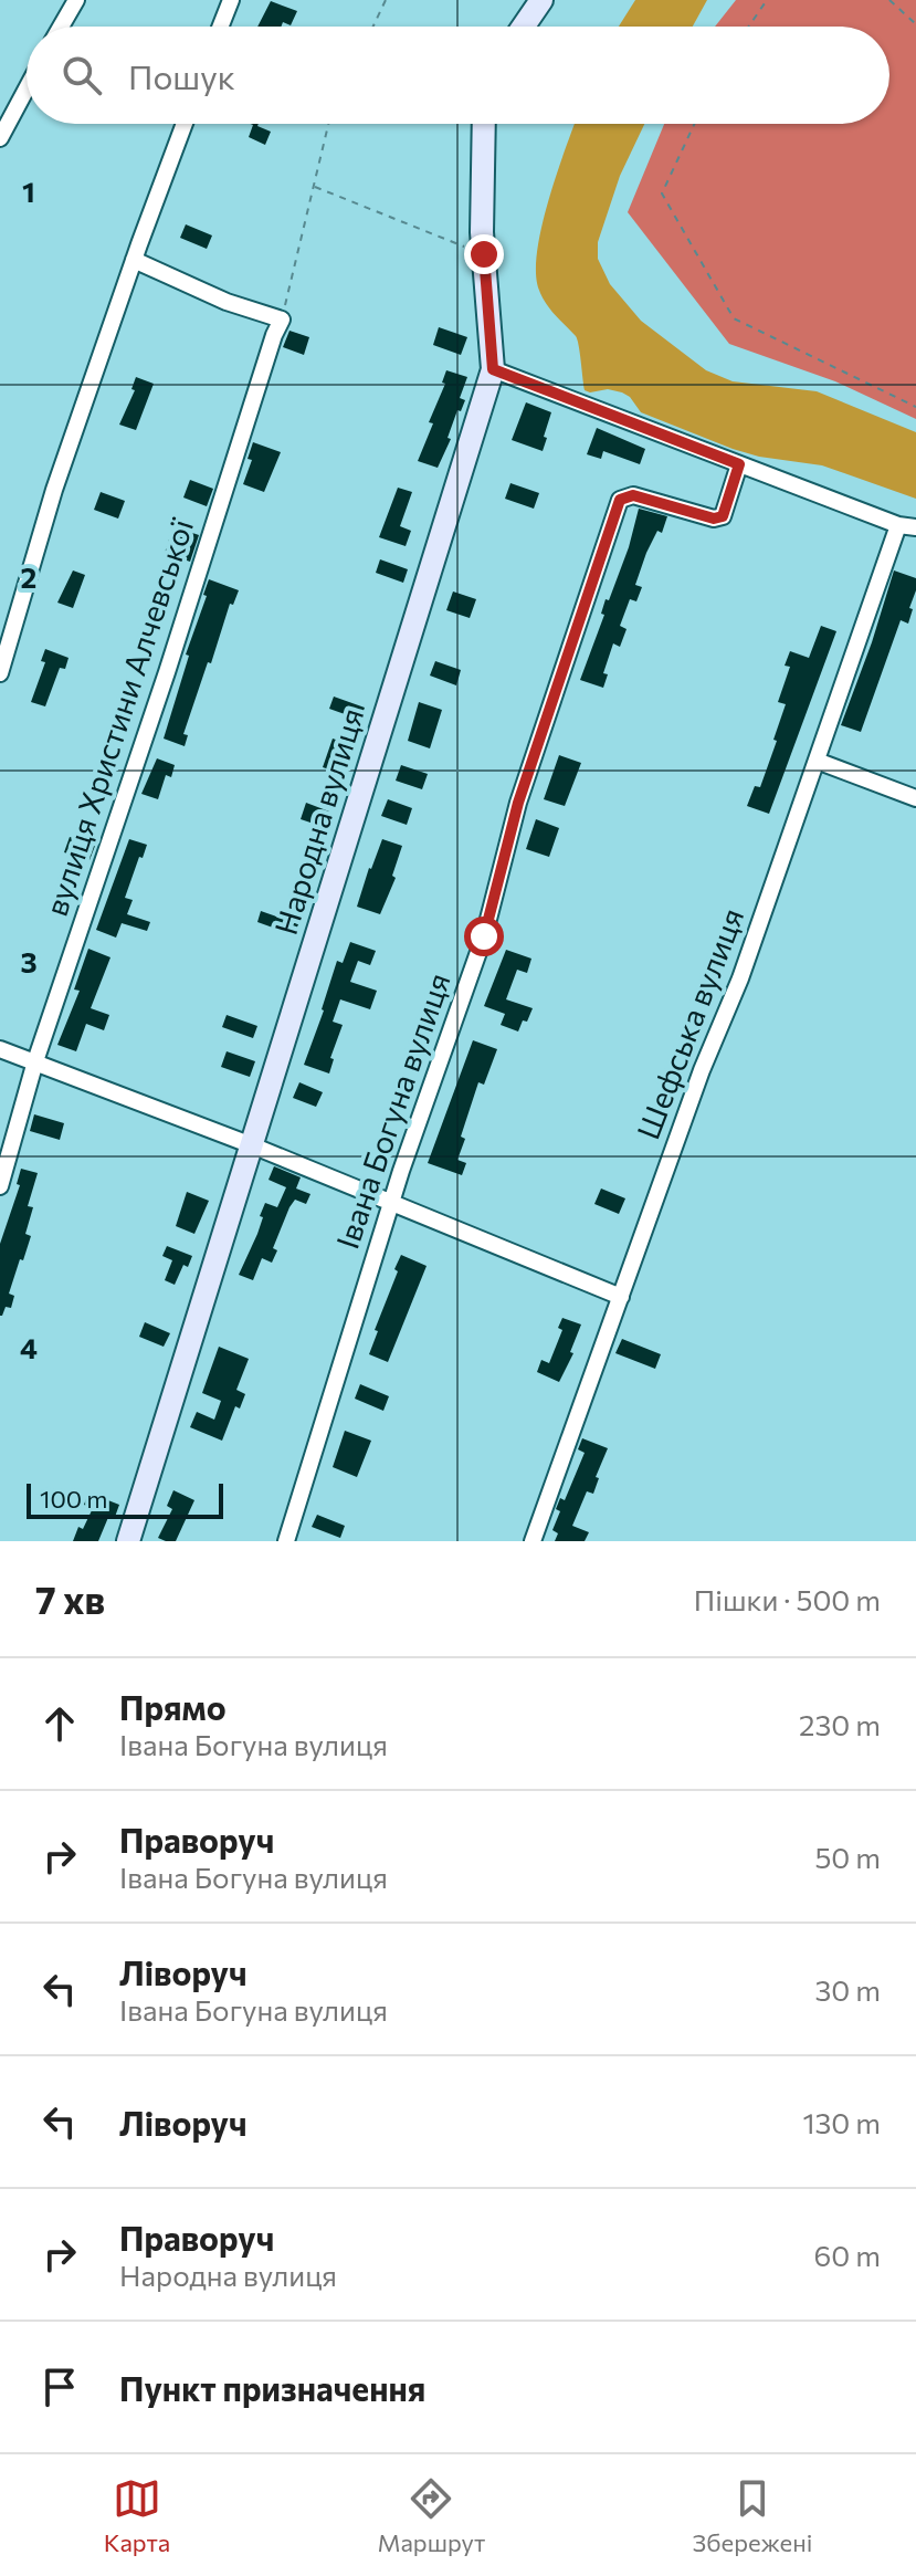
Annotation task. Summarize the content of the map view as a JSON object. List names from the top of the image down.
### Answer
{
  "streets": {
    "street": [
      "вулиця Христини Алчевської",
      "Народна вулиця",
      "Шефська вулиця",
      "Івана Богуна вулиця"
    ]
  },
  "scale_bar": "100 m",
  "page": {
    "search": "Пошук",
    "scale": "100 m",
    "heading": ["7 хв", "Пішки · 500 m"],
    "list": [
      ["Прямо", "Івана Богуна вулиця", "230 m"],
      ["Праворуч", "Івана Богуна вулиця", "50 m"],
      ["Ліворуч", "Івана Богуна вулиця", "30 m"],
      ["Ліворуч", "130 m"],
      ["Праворуч", "Народна вулиця", "60 m"],
      "Пункт призначення"
    ],
    "nav": ["Карта", "Маршрут", "Збережені"]
  },
  "grid": {
    "rows": [
      "1",
      "2",
      "3",
      "4"
    ]
  }
}
